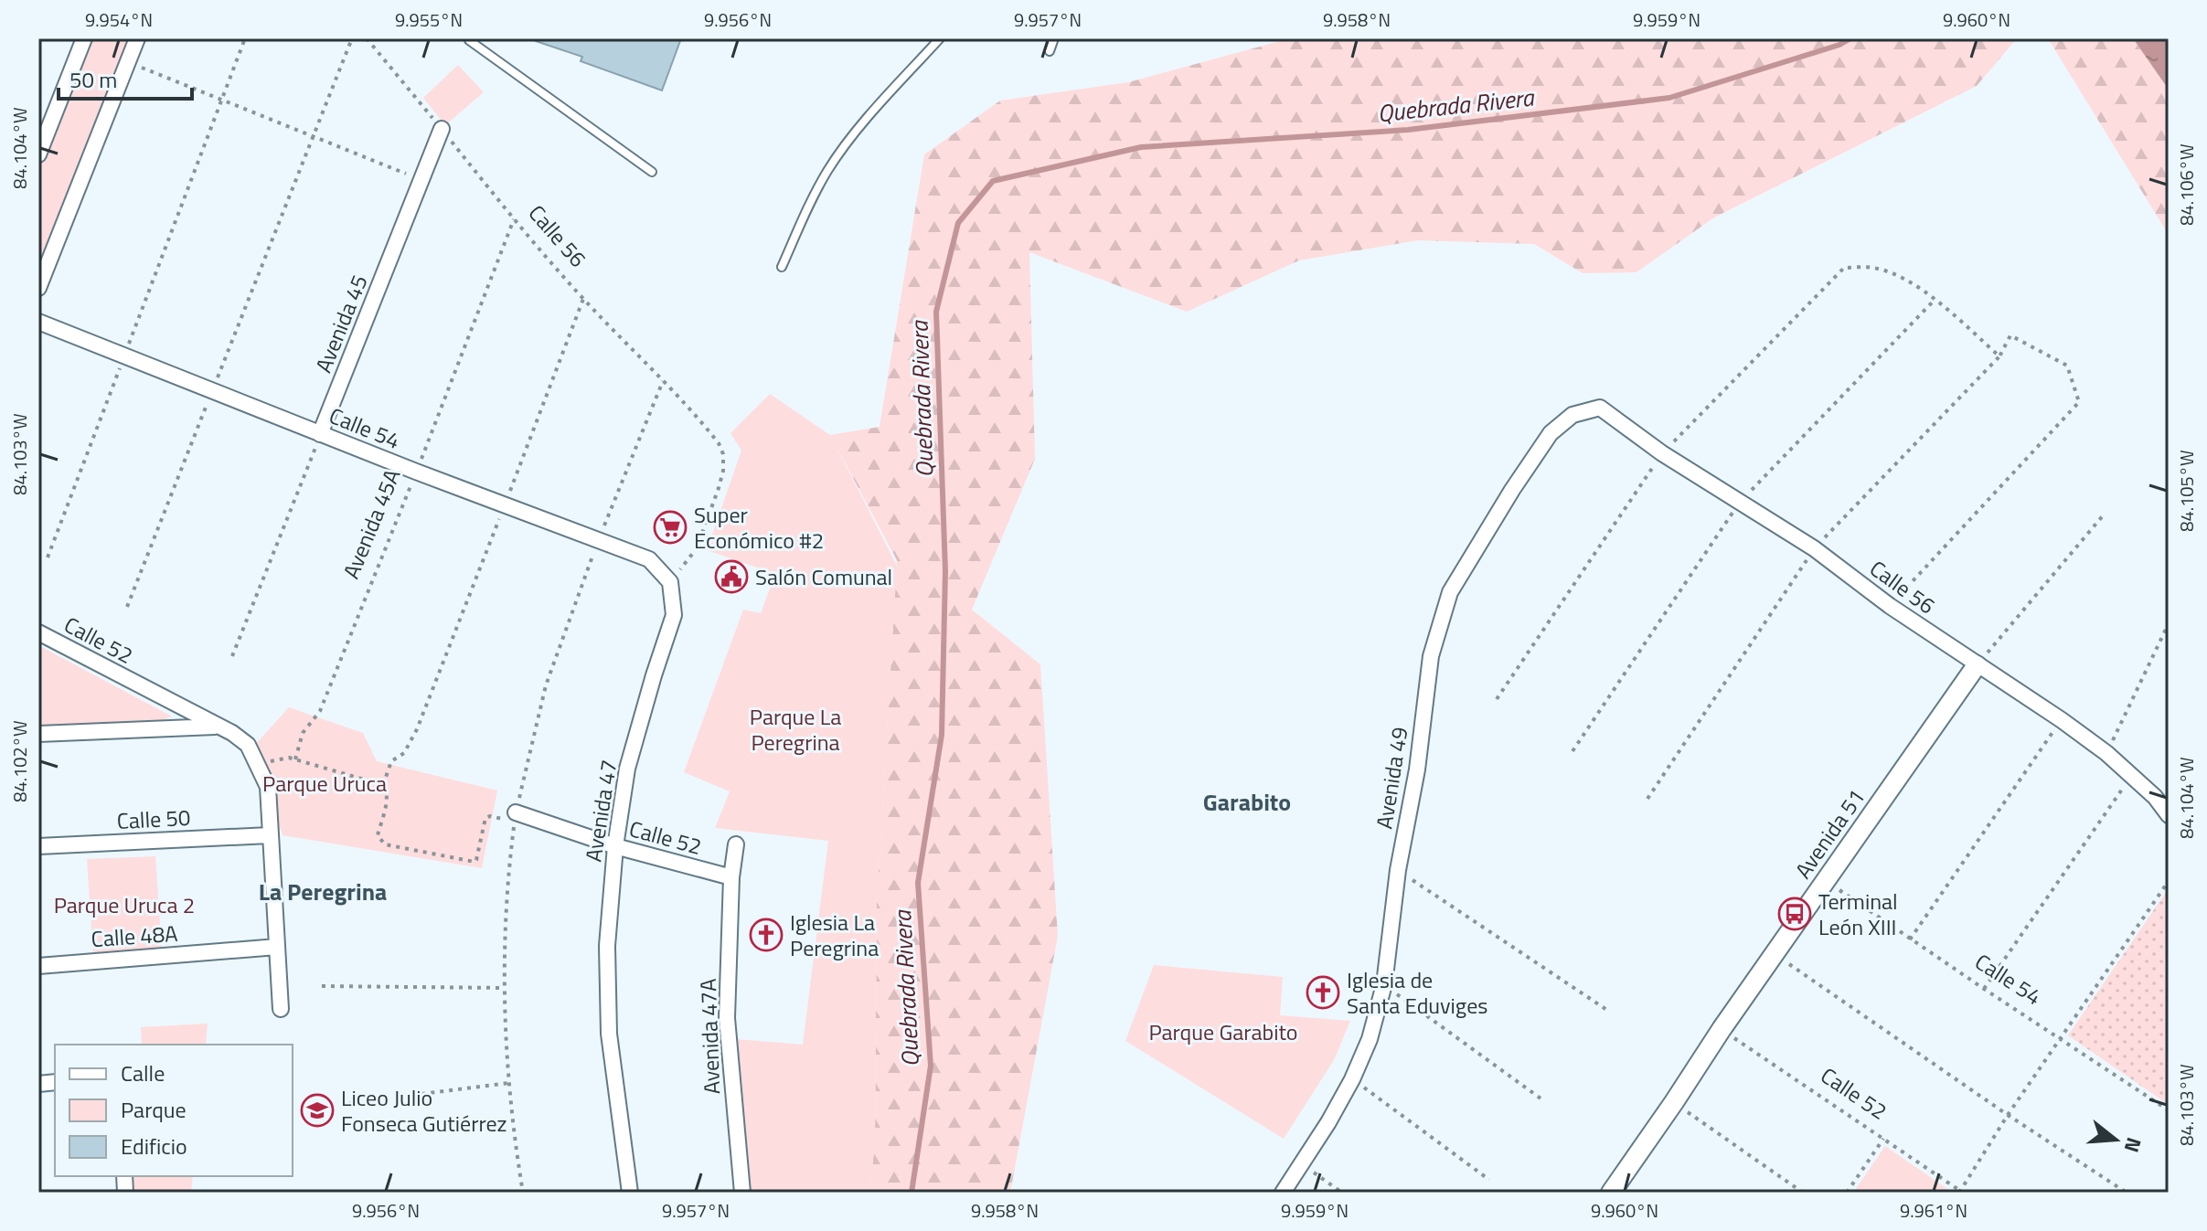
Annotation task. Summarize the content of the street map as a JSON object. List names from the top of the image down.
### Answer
{
  "streets": {
    "street": [
      "Calle 56",
      "Avenida 45",
      "Calle 54",
      "Calle 52",
      "Avenida 49",
      "Avenida 47",
      "Calle 50",
      "Avenida 51",
      "Calle 48A",
      "Avenida 47A"
    ],
    "path": ["Avenida 45A"]
  },
  "crossings": [
    ["Calle 56", "Avenida 45"],
    ["Calle 56", "Calle 54"],
    ["Calle 56", "Avenida 45A"],
    ["Calle 56", "Avenida 49"],
    ["Calle 56", "Avenida 47"],
    ["Calle 56", "Avenida 51"],
    ["Avenida 45", "Calle 54"],
    ["Calle 54", "Avenida 45A"],
    ["Calle 54", "Avenida 47"],
    ["Calle 54", "Avenida 51"],
    ["Calle 52", "Avenida 47"],
    ["Calle 52", "Avenida 51"],
    ["Calle 52", "Avenida 47A"]
  ],
  "districts": ["Garabito", "La Peregrina"],
  "water": ["Quebrada Rivera"],
  "parks": [
    "Parque La Peregrina",
    "Parque Uruca",
    "Parque Uruca 2",
    "Parque Garabito"
  ],
  "places": {
    "supermarket": ["Super Económico #2"],
    "public building": ["Salón Comunal"],
    "bus stop": ["Terminal León XIII"],
    "church": ["Iglesia La Peregrina", "Iglesia de Santa Eduviges"],
    "school or university": ["Liceo Julio Fonseca Gutiérrez"]
  },
  "legend": ["Calle", "Parque", "Edificio"],
  "scale_bar": "50 m",
  "north": "right",
  "coordinates": [
    "9.954°N",
    "9.955°N",
    "9.956°N",
    "9.957°N",
    "9.958°N",
    "9.959°N",
    "9.960°N",
    "84.104°W",
    "84.106°W",
    "84.103°W",
    "84.105°W",
    "84.102°W",
    "9.961°N"
  ]
}
